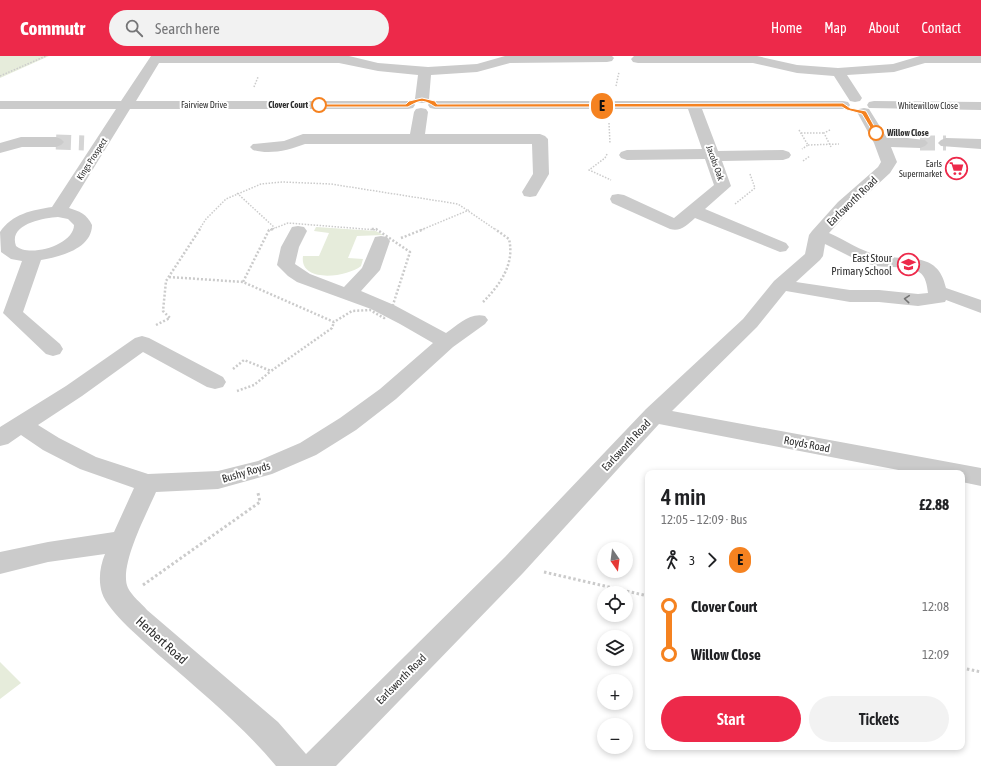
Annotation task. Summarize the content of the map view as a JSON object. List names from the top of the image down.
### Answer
{
  "streets": {
    "street": [
      "Fairview Drive",
      "Whitewillow Close",
      "Kings Prospect",
      "Jacobs Oak",
      "Earlsworth Road",
      "Royds Road",
      "Bushy Royds",
      "Herbert Road"
    ]
  },
  "crossings": [
    ["Fairview Drive", "Whitewillow Close"],
    ["Fairview Drive", "Kings Prospect"],
    ["Fairview Drive", "Jacobs Oak"],
    ["Fairview Drive", "Earlsworth Road"],
    ["Whitewillow Close", "Earlsworth Road"],
    ["Earlsworth Road", "Royds Road"],
    ["Bushy Royds", "Herbert Road"]
  ],
  "places": {
    "other": ["Clover Court", "Willow Close"],
    "supermarket": ["Earls Supermarket"],
    "school or university": ["East Stour Primary School"]
  },
  "lines": ["bus line E"],
  "north": "bottom",
  "page": {
    "header": "Commutr",
    "search": "Search here",
    "nav": [
      "Home",
      "Map",
      "About",
      "Contact"
    ],
    "on_map": "E",
    "heading": ["4 min", "12:05 – 12:09 · Bus", "£2.88"],
    "legs": ["3", "E"],
    "map_buttons": ["+", "−"],
    "list": [
      {
        "name": "Clover Court",
        "value": "12:08"
      },
      {
        "name": "Willow Close",
        "value": "12:09"
      }
    ],
    "buttons": ["Start", "Tickets"]
  }
}
